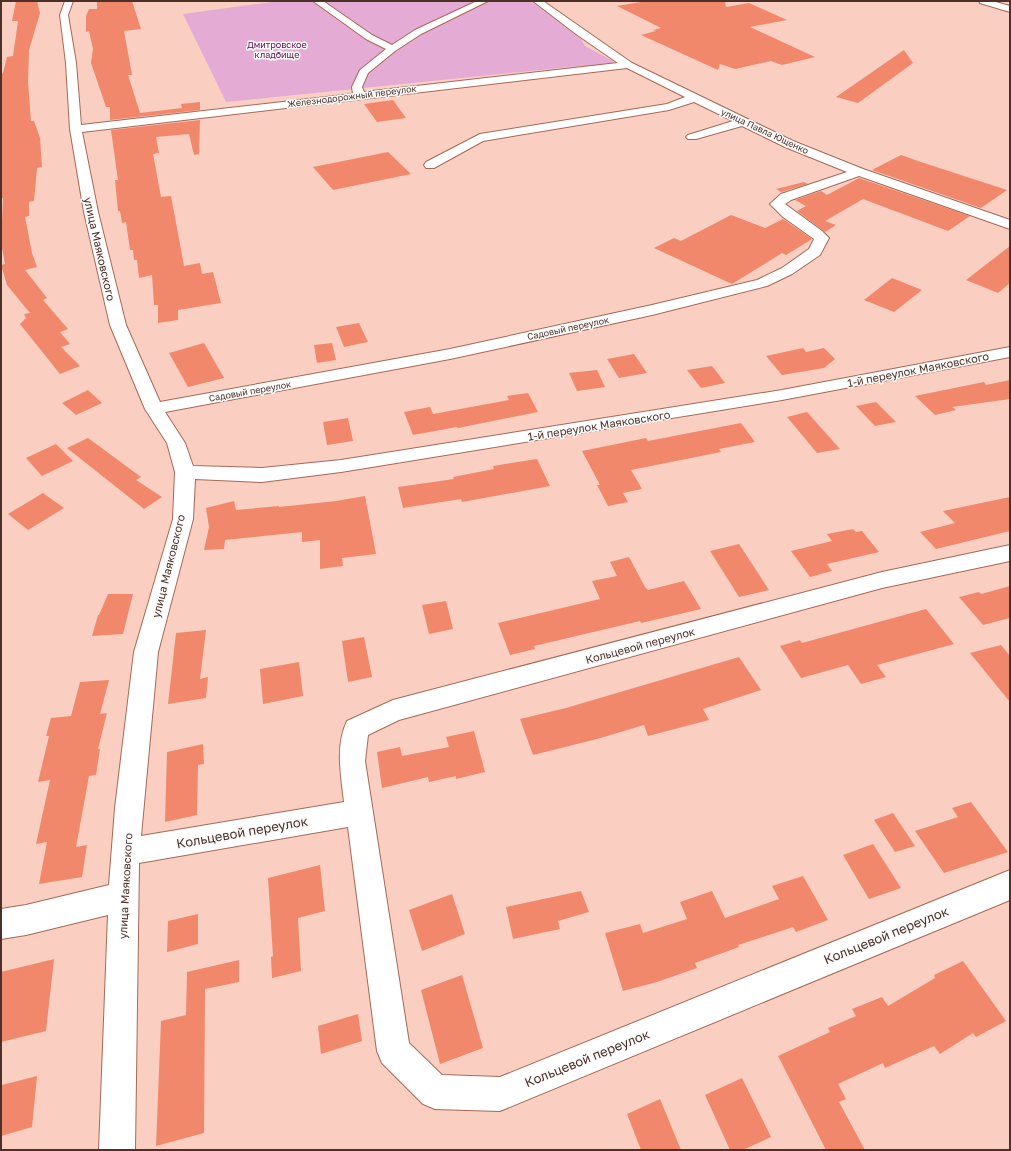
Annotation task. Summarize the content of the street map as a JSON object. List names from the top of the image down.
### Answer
{
  "streets": {
    "street": [
      "Железнодорожный переулок",
      "улица Павла Ющенко",
      "улица Маяковского",
      "Садовый переулок",
      "1-й переулок Маяковского",
      "Кольцевой переулок"
    ]
  },
  "crossings": [
    ["Железнодорожный переулок", "улица Павла Ющенко"],
    ["Железнодорожный переулок", "улица Маяковского"],
    ["улица Павла Ющенко", "Садовый переулок"],
    ["улица Маяковского", "Садовый переулок"],
    ["улица Маяковского", "1-й переулок Маяковского"],
    ["улица Маяковского", "Кольцевой переулок"]
  ],
  "parks": ["Дмитровское кладбище"]
}
